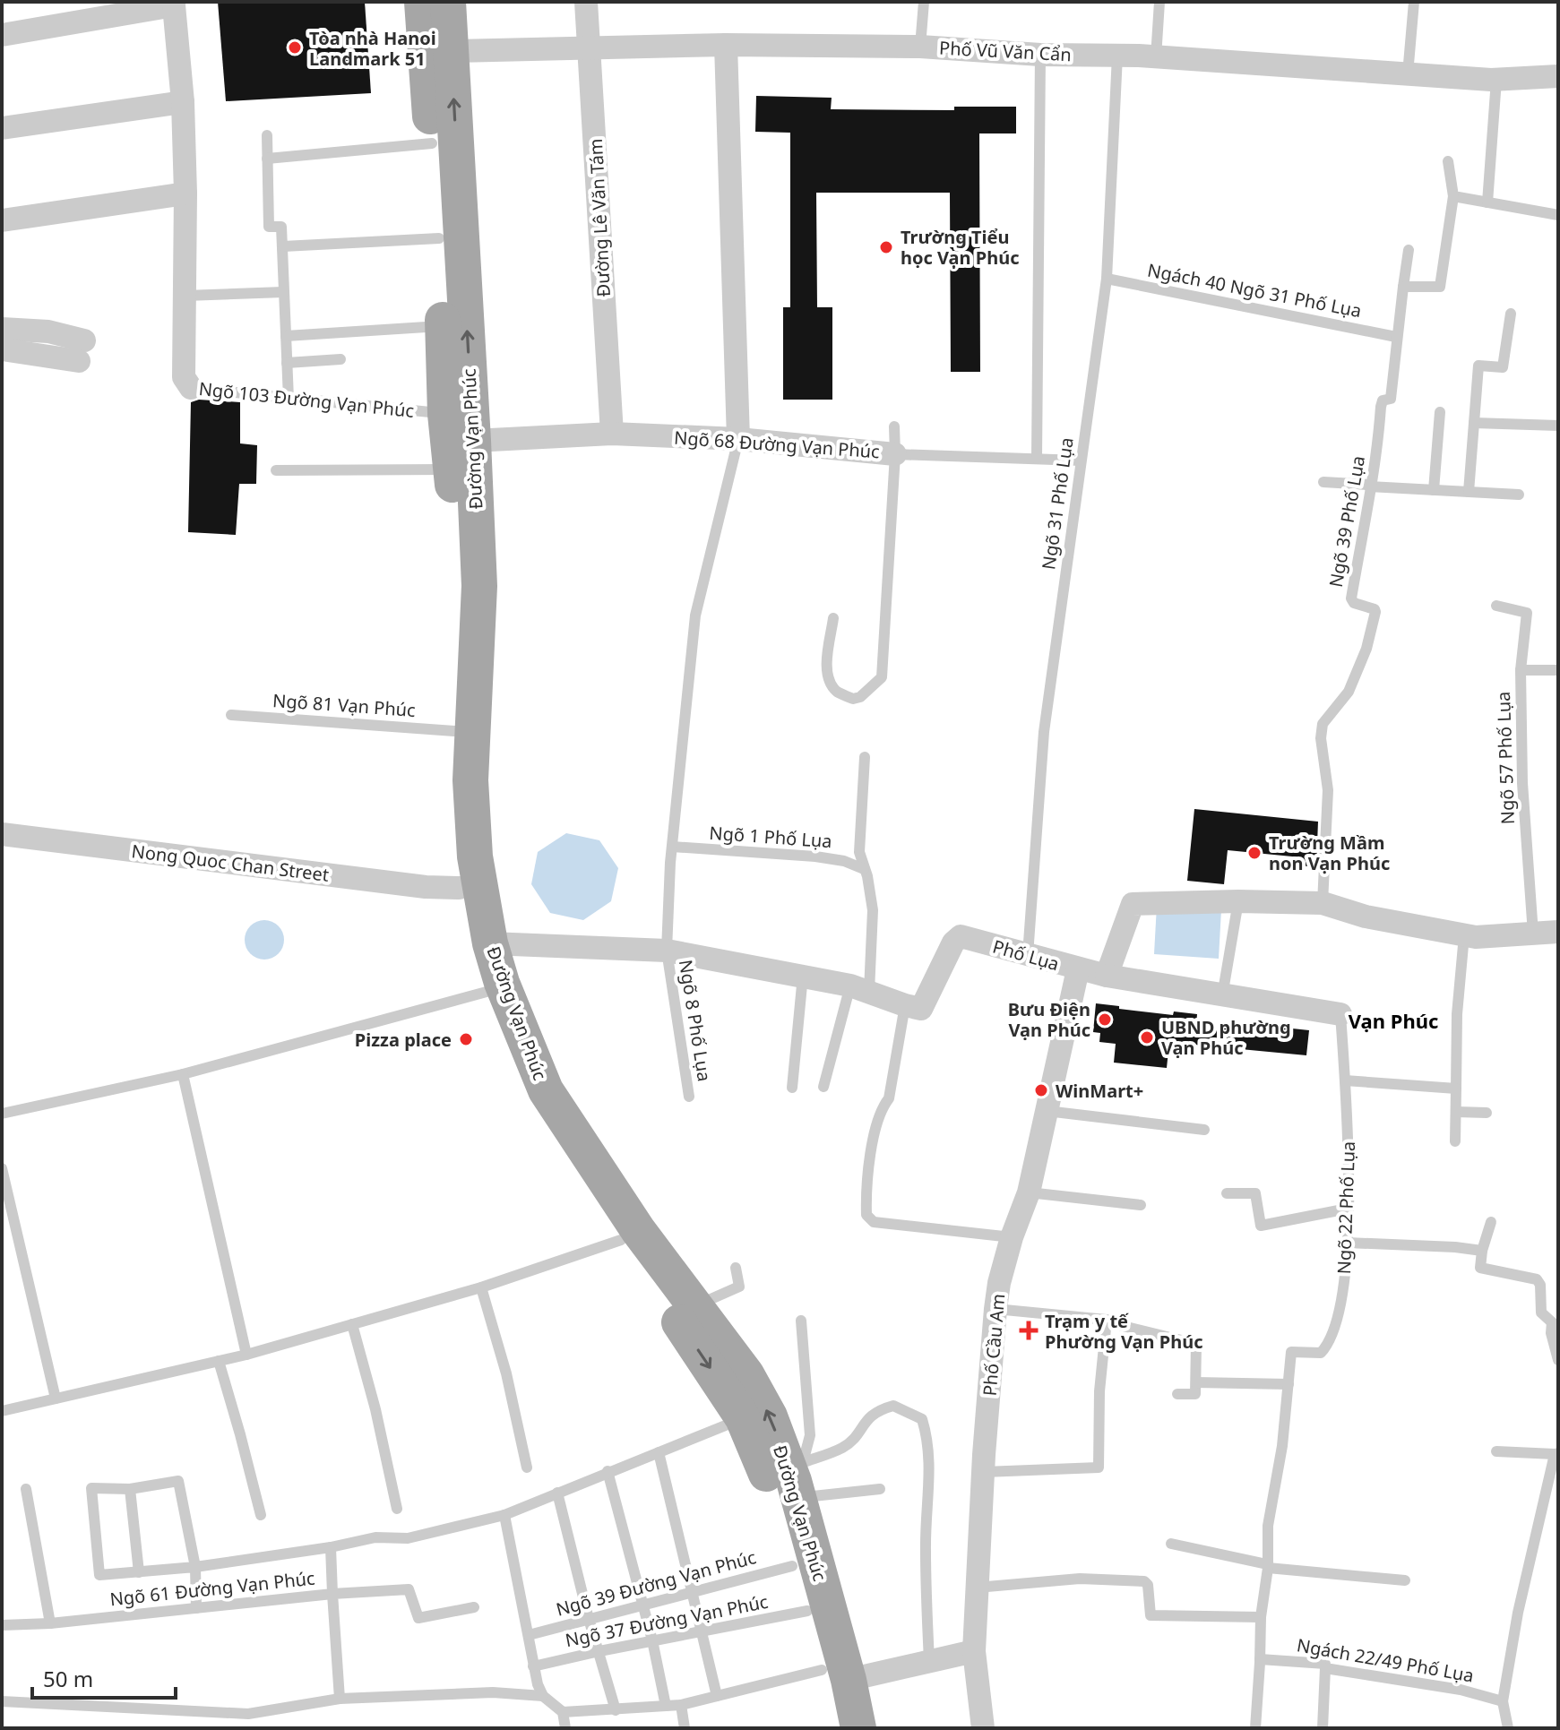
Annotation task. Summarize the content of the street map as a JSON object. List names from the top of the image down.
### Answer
{
  "streets": {
    "main road": ["Đường Vạn Phúc"],
    "street": [
      "Phố Vũ Văn Cẩn",
      "Đường Lê Văn Tám",
      "Ngõ 103 Đường Vạn Phúc",
      "Ngõ 68 Đường Vạn Phúc",
      "Nong Quoc Chan Street",
      "Phố Lụa",
      "Ngõ 22 Phố Lụa",
      "Phố Cầu Am"
    ],
    "lane": [
      "Ngách 40 Ngõ 31 Phố Lụa",
      "Ngõ 31 Phố Lụa",
      "Ngõ 39 Phố Lụa",
      "Ngõ 81 Vạn Phúc",
      "Ngõ 57 Phố Lụa",
      "Ngõ 1 Phố Lụa",
      "Ngõ 8 Phố Lụa",
      "Ngõ 39 Đường Vạn Phúc",
      "Ngõ 61 Đường Vạn Phúc",
      "Ngõ 37 Đường Vạn Phúc",
      "Ngách 22/49 Phố Lụa"
    ]
  },
  "crossings": [
    ["Phố Vũ Văn Cẩn", "Đường Lê Văn Tám"],
    ["Phố Vũ Văn Cẩn", "Đường Vạn Phúc"],
    ["Phố Vũ Văn Cẩn", "Ngõ 31 Phố Lụa"],
    ["Đường Lê Văn Tám", "Ngõ 68 Đường Vạn Phúc"],
    ["Ngách 40 Ngõ 31 Phố Lụa", "Ngõ 31 Phố Lụa"],
    ["Ngách 40 Ngõ 31 Phố Lụa", "Ngõ 39 Phố Lụa"],
    ["Ngõ 103 Đường Vạn Phúc", "Đường Vạn Phúc"],
    ["Đường Vạn Phúc", "Ngõ 68 Đường Vạn Phúc"],
    ["Đường Vạn Phúc", "Ngõ 81 Vạn Phúc"],
    ["Đường Vạn Phúc", "Nong Quoc Chan Street"],
    ["Đường Vạn Phúc", "Ngõ 39 Đường Vạn Phúc"],
    ["Đường Vạn Phúc", "Ngõ 61 Đường Vạn Phúc"],
    ["Đường Vạn Phúc", "Ngõ 37 Đường Vạn Phúc"],
    ["Ngõ 68 Đường Vạn Phúc", "Ngõ 31 Phố Lụa"],
    ["Ngõ 68 Đường Vạn Phúc", "Ngõ 8 Phố Lụa"],
    ["Ngõ 31 Phố Lụa", "Phố Lụa"],
    ["Ngõ 1 Phố Lụa", "Ngõ 8 Phố Lụa"],
    ["Phố Lụa", "Ngõ 22 Phố Lụa"],
    ["Phố Lụa", "Phố Cầu Am"],
    ["Ngõ 22 Phố Lụa", "Ngách 22/49 Phố Lụa"]
  ],
  "districts": ["Vạn Phúc"],
  "places": {
    "other": [
      "Tòa nhà Hanoi Landmark 51",
      "Trường Tiểu học Vạn Phúc",
      "Trường Mầm non Vạn Phúc",
      "Bưu Điện Vạn Phúc",
      "UBND phường Vạn Phúc",
      "Pizza place",
      "WinMart+"
    ],
    "health": ["Trạm y tế Phường Vạn Phúc"]
  },
  "scale_bar": "50 m"
}
